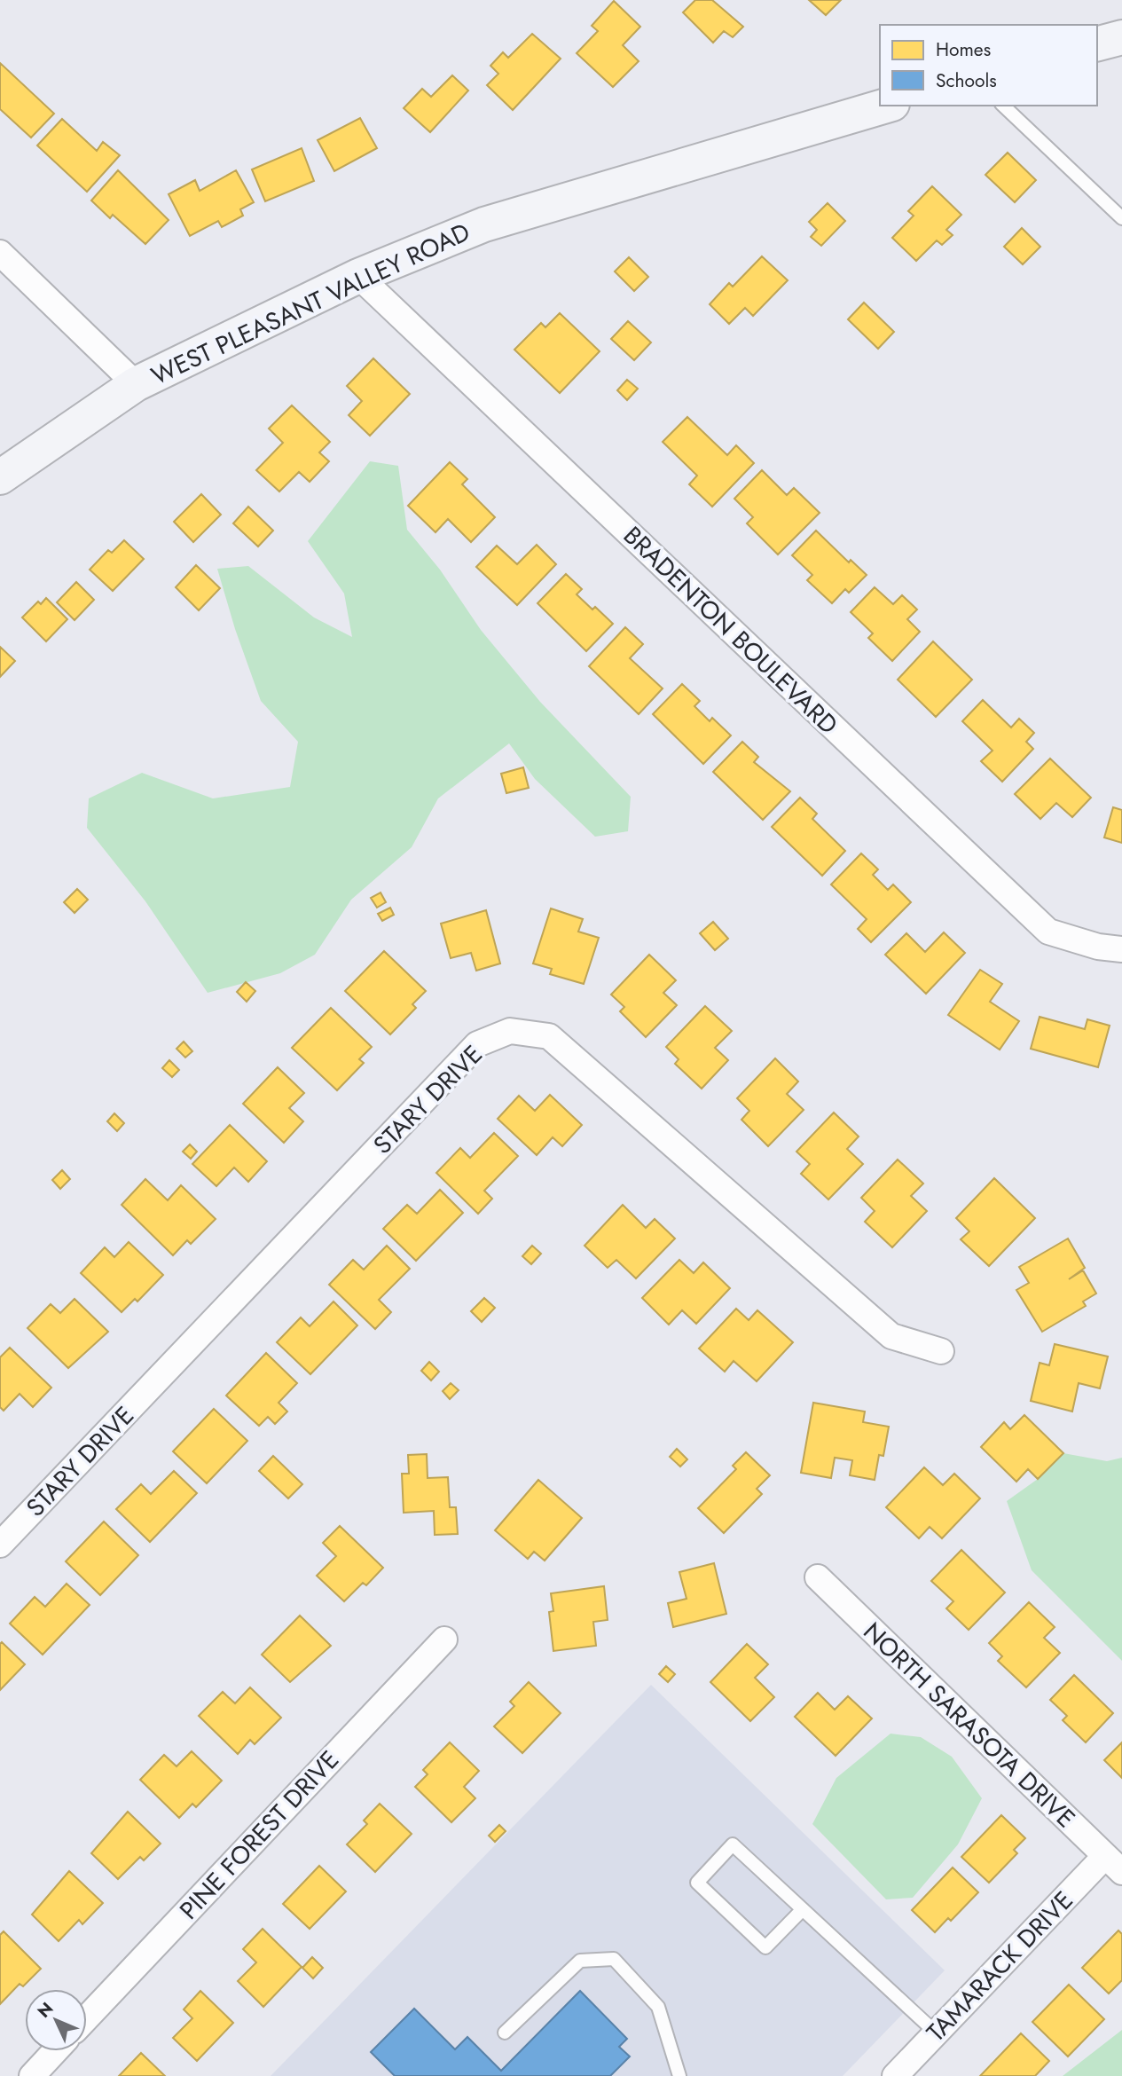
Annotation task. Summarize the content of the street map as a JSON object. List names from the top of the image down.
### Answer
{
  "streets": {
    "main road": ["WEST PLEASANT VALLEY ROAD"],
    "street": [
      "BRADENTON BOULEVARD",
      "STARY DRIVE",
      "NORTH SARASOTA DRIVE",
      "PINE FOREST DRIVE",
      "TAMARACK DRIVE"
    ]
  },
  "crossings": [
    ["WEST PLEASANT VALLEY ROAD", "BRADENTON BOULEVARD"],
    ["NORTH SARASOTA DRIVE", "TAMARACK DRIVE"]
  ],
  "legend": ["Homes", "Schools"],
  "north": "top left"
}
